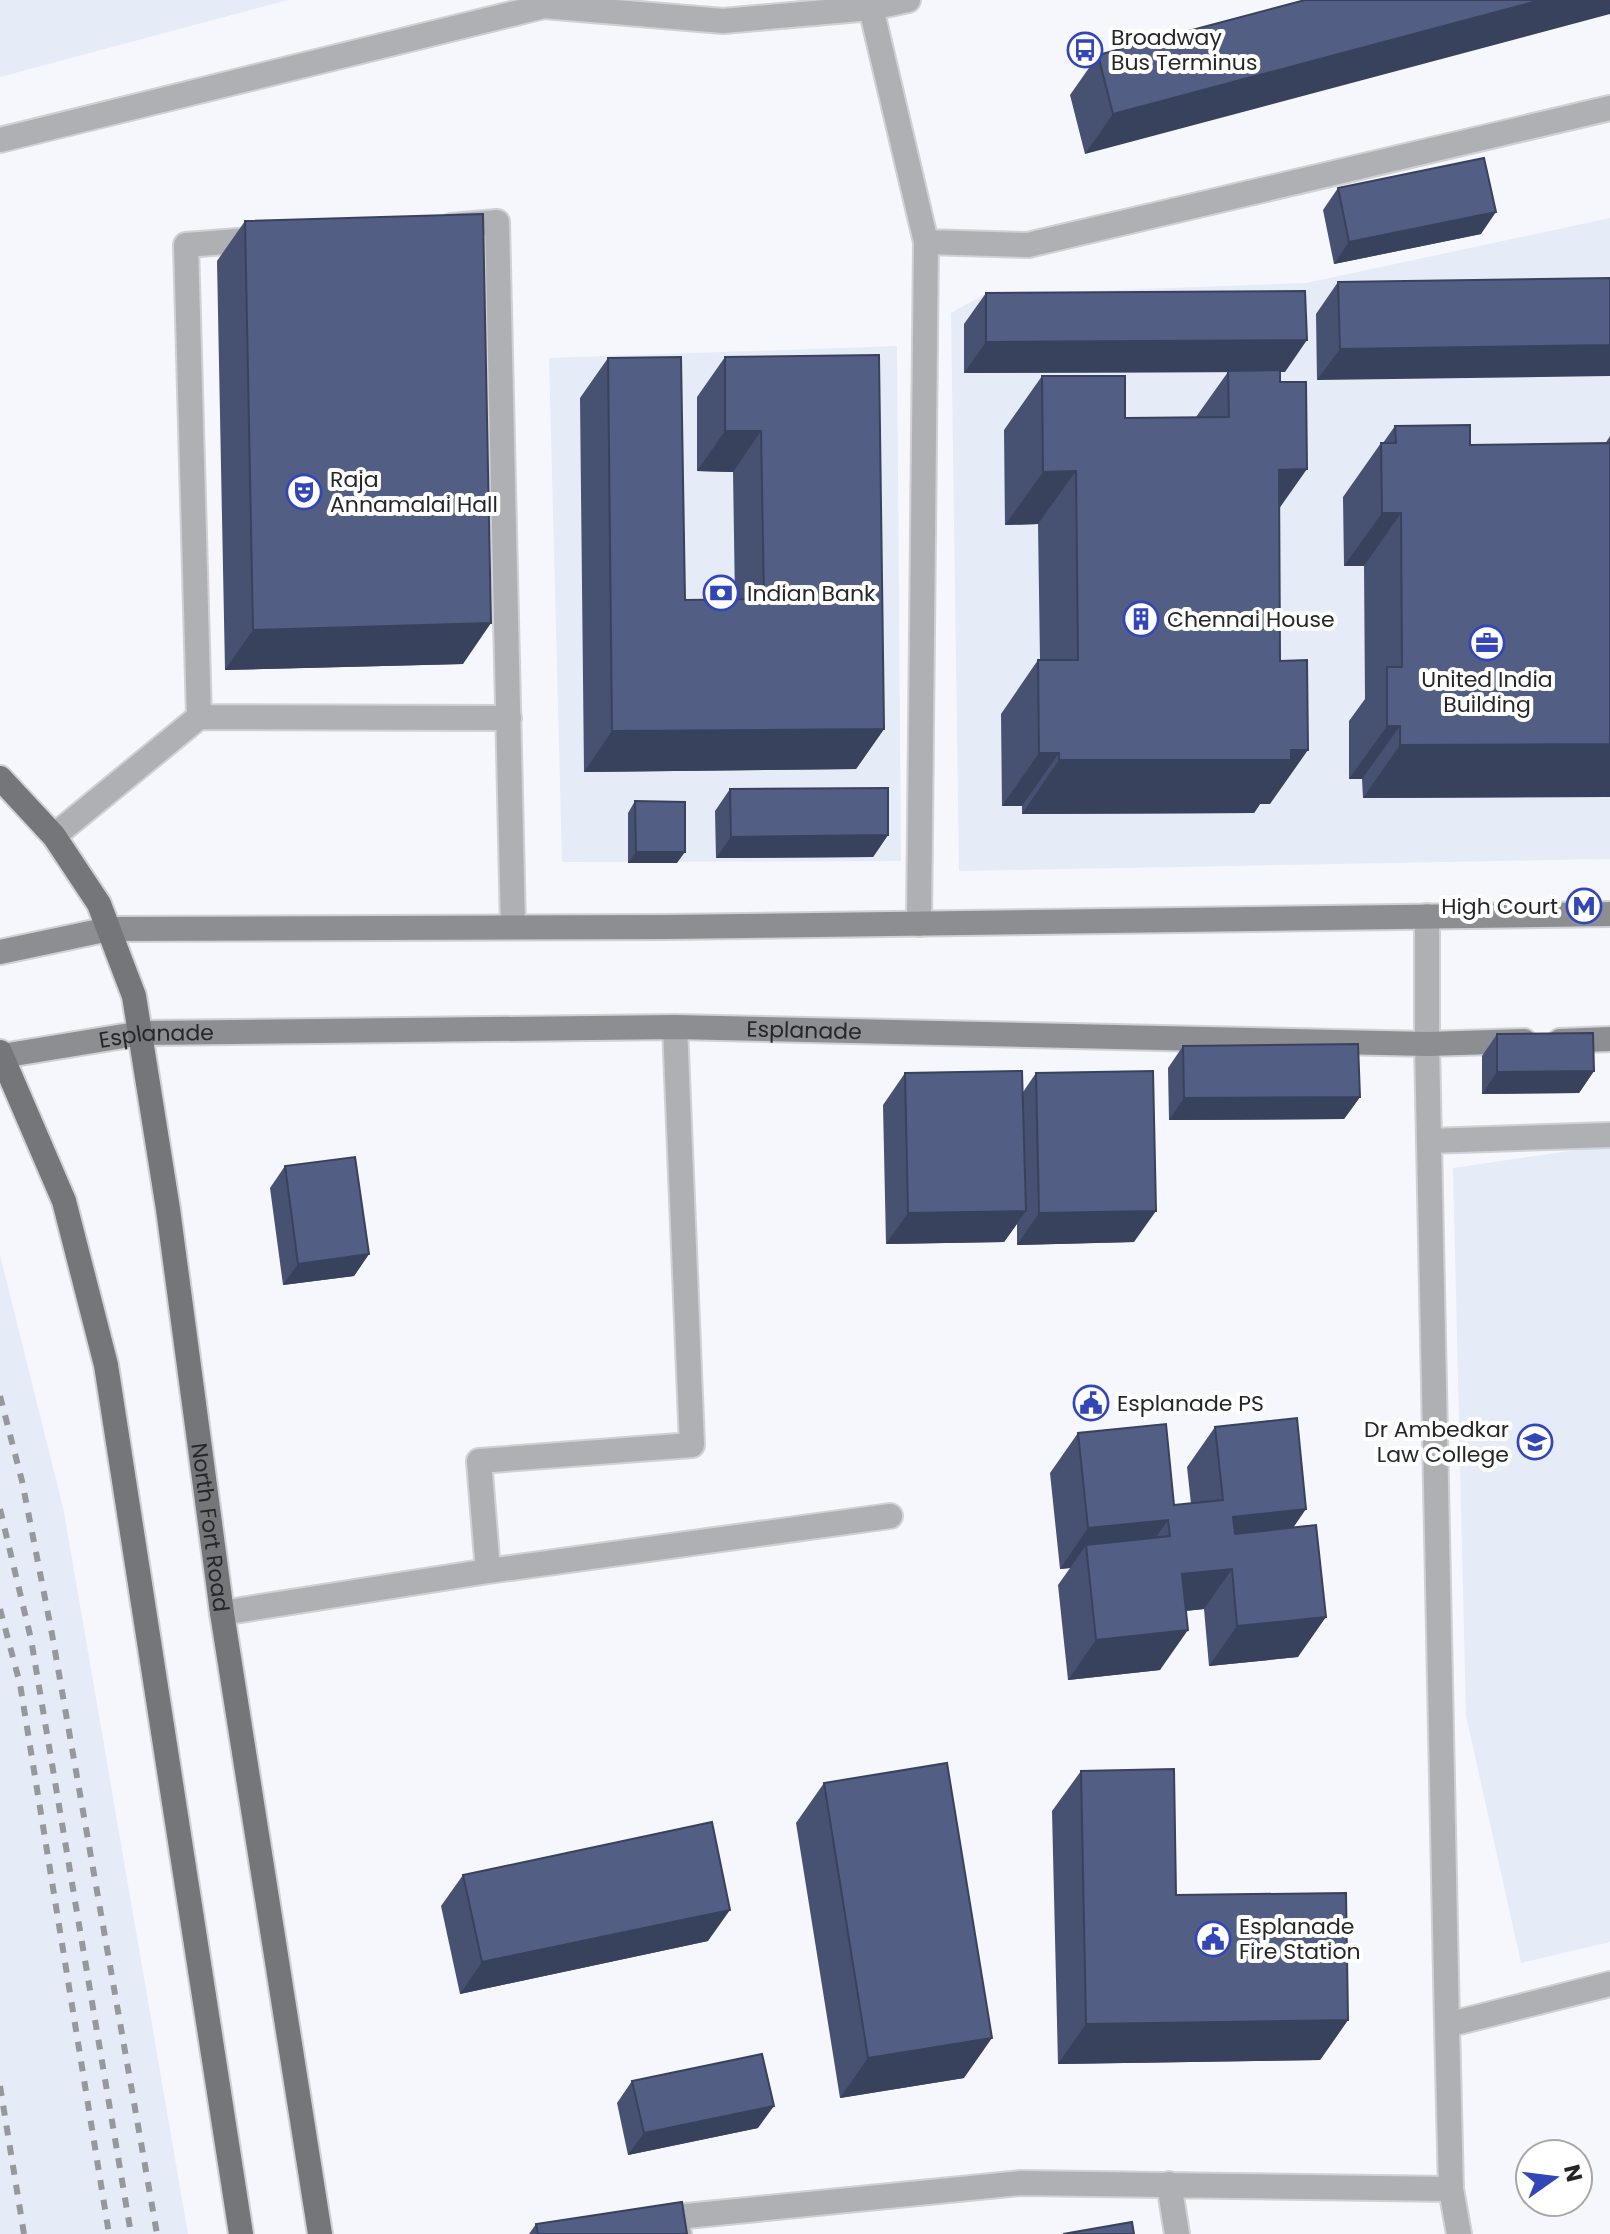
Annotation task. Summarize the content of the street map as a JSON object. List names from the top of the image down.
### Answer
{
  "streets": {
    "main road": ["Esplanade", "North Fort Road"]
  },
  "crossings": [
    ["Esplanade", "North Fort Road"]
  ],
  "places": {
    "bus stop": ["Broadway Bus Terminus"],
    "theatre": ["Raja Annamalai Hall"],
    "bank": ["Indian Bank"],
    "building": ["Chennai House"],
    "office": ["United India Building"],
    "metro station": ["High Court"],
    "public building": ["Esplanade PS", "Esplanade Fire Station"],
    "school or university": ["Dr Ambedkar Law College"]
  },
  "north": "right"
}
